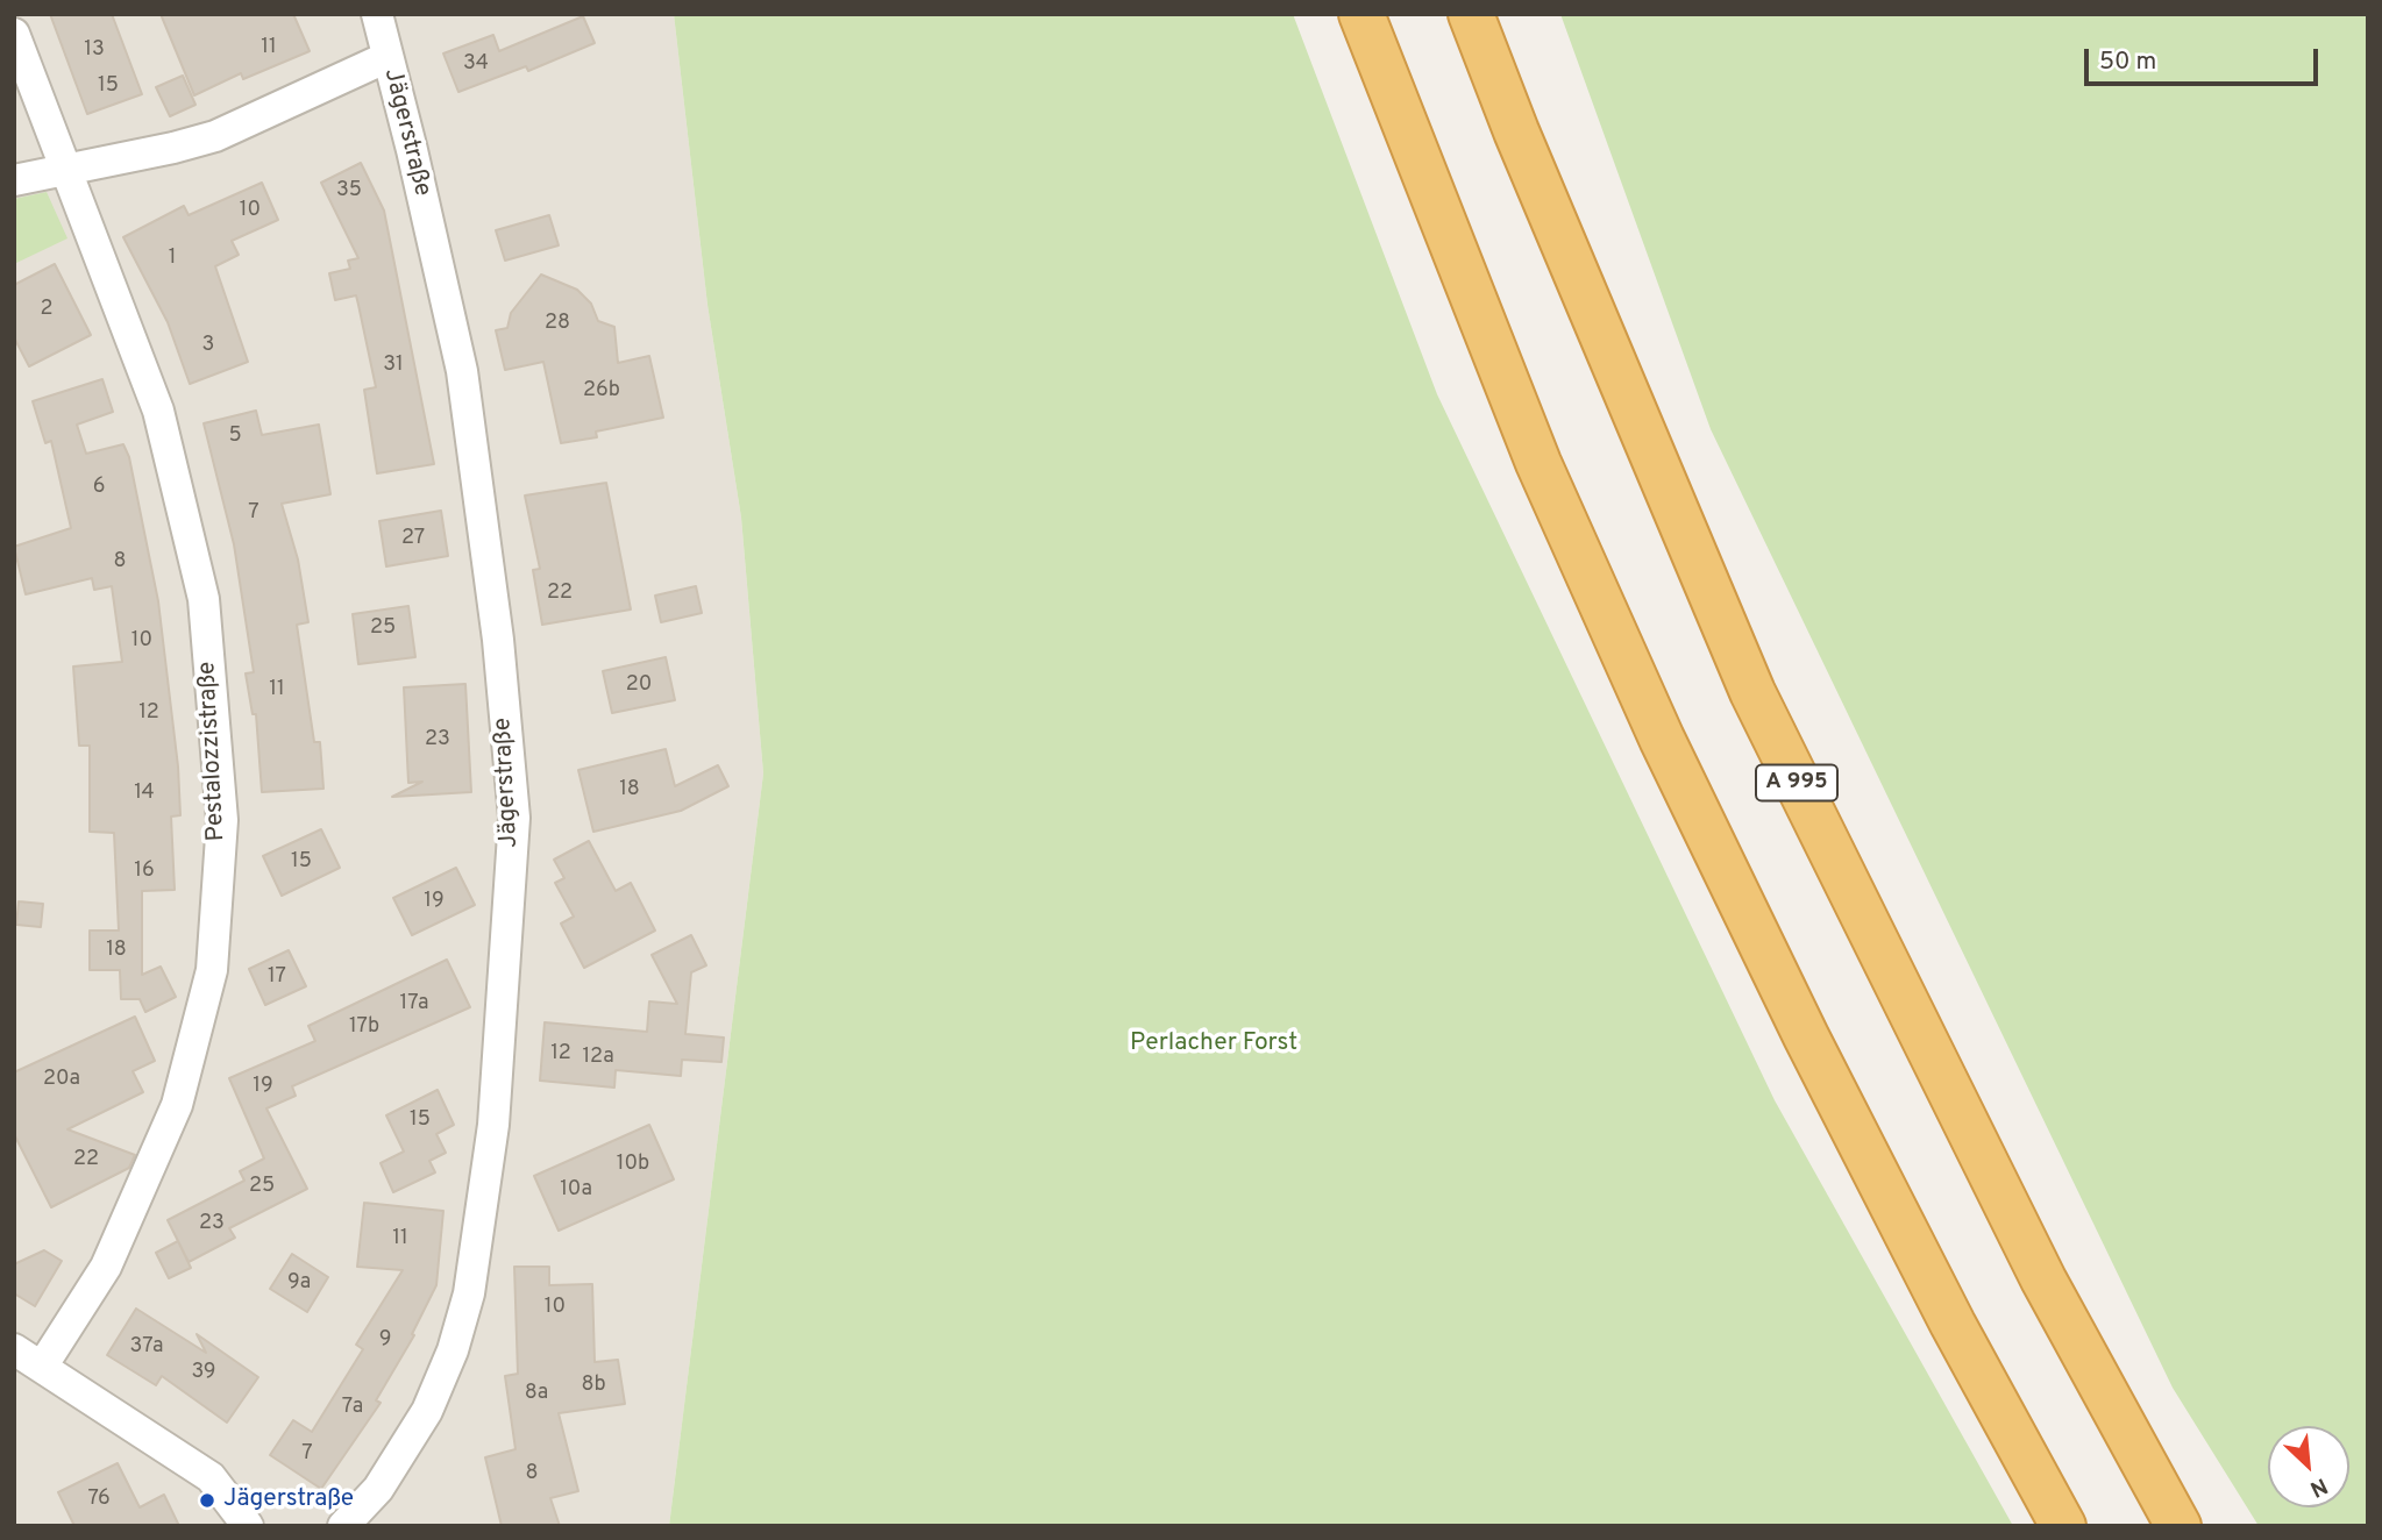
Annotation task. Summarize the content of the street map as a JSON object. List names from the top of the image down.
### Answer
{
  "streets": {
    "highway": ["A 995"],
    "street": ["Jägerstraße", "Pestalozzistraße"]
  },
  "parks": ["Perlacher Forst"],
  "places": ["Jägerstraße"],
  "house_numbers": [
    "11",
    "13",
    "34",
    "15",
    "35",
    "10",
    "1",
    "2",
    "28",
    "3",
    "31",
    "26b",
    "5",
    "6",
    "7",
    "27",
    "8",
    "22",
    "25",
    "10",
    "20",
    "11",
    "12",
    "23",
    "18",
    "14",
    "15",
    "16",
    "19",
    "18",
    "17",
    "17a",
    "17b",
    "12",
    "12a",
    "20a",
    "19",
    "15",
    "22",
    "10b",
    "25",
    "10a",
    "23",
    "11",
    "9a",
    "10",
    "9",
    "37a",
    "39",
    "8b",
    "8a",
    "7a",
    "7",
    "8",
    "76"
  ],
  "scale_bar": "50 m",
  "north": "bottom right"
}
